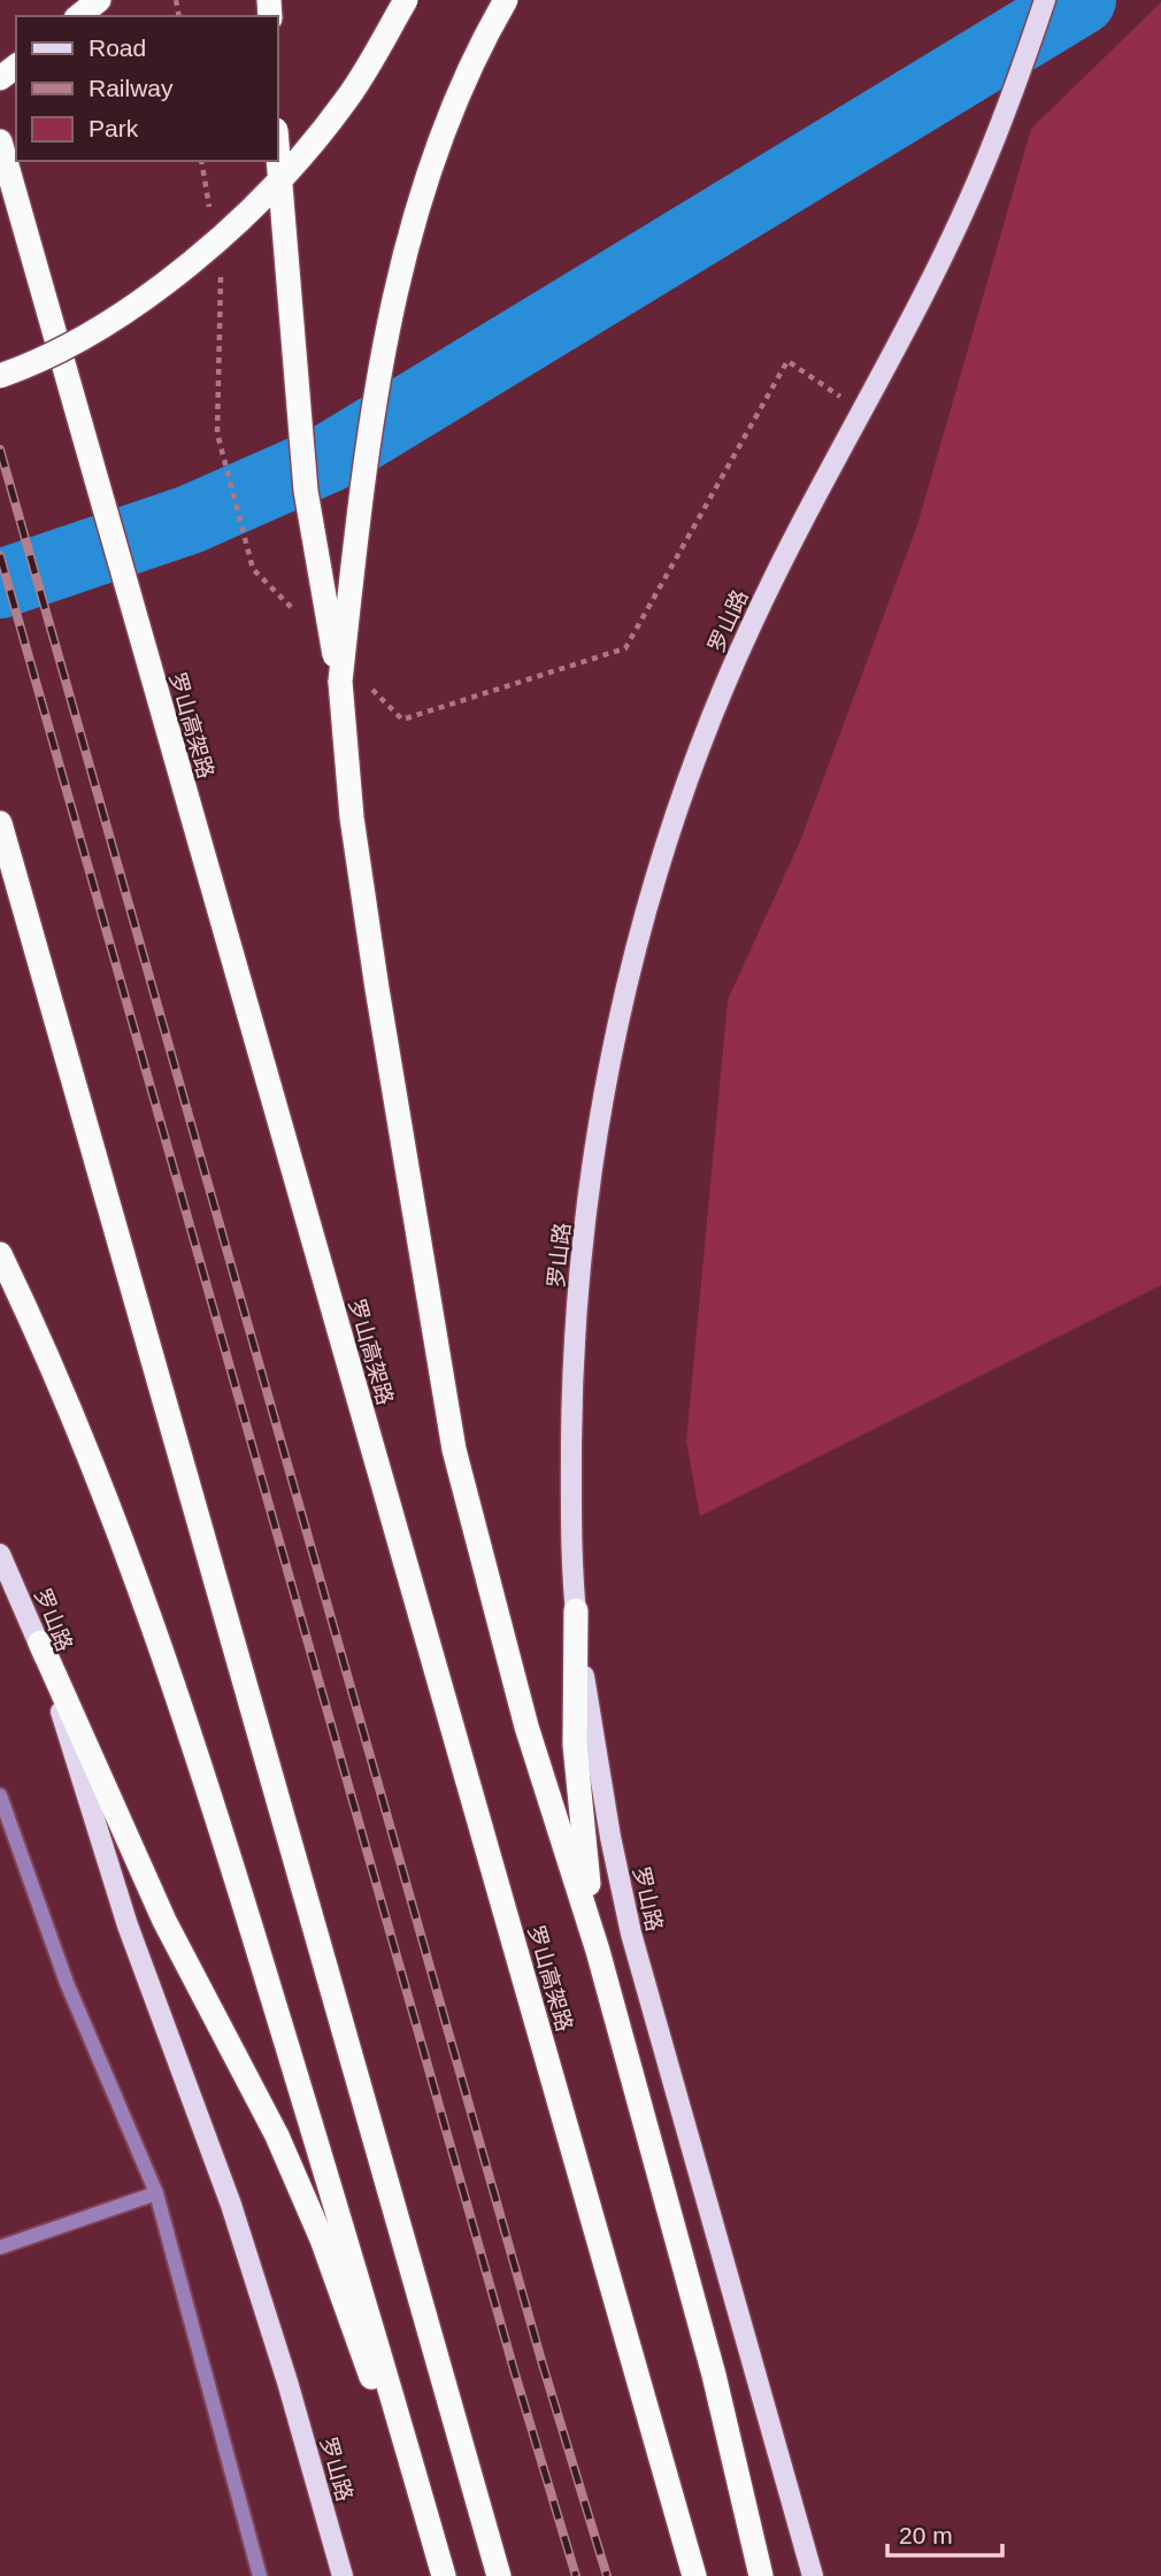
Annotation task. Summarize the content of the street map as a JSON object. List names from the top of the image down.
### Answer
{
  "streets": {
    "highway": ["罗山高架路"],
    "main road": ["罗山路"]
  },
  "legend": ["Road", "Railway", "Park"],
  "scale_bar": "20 m"
}
